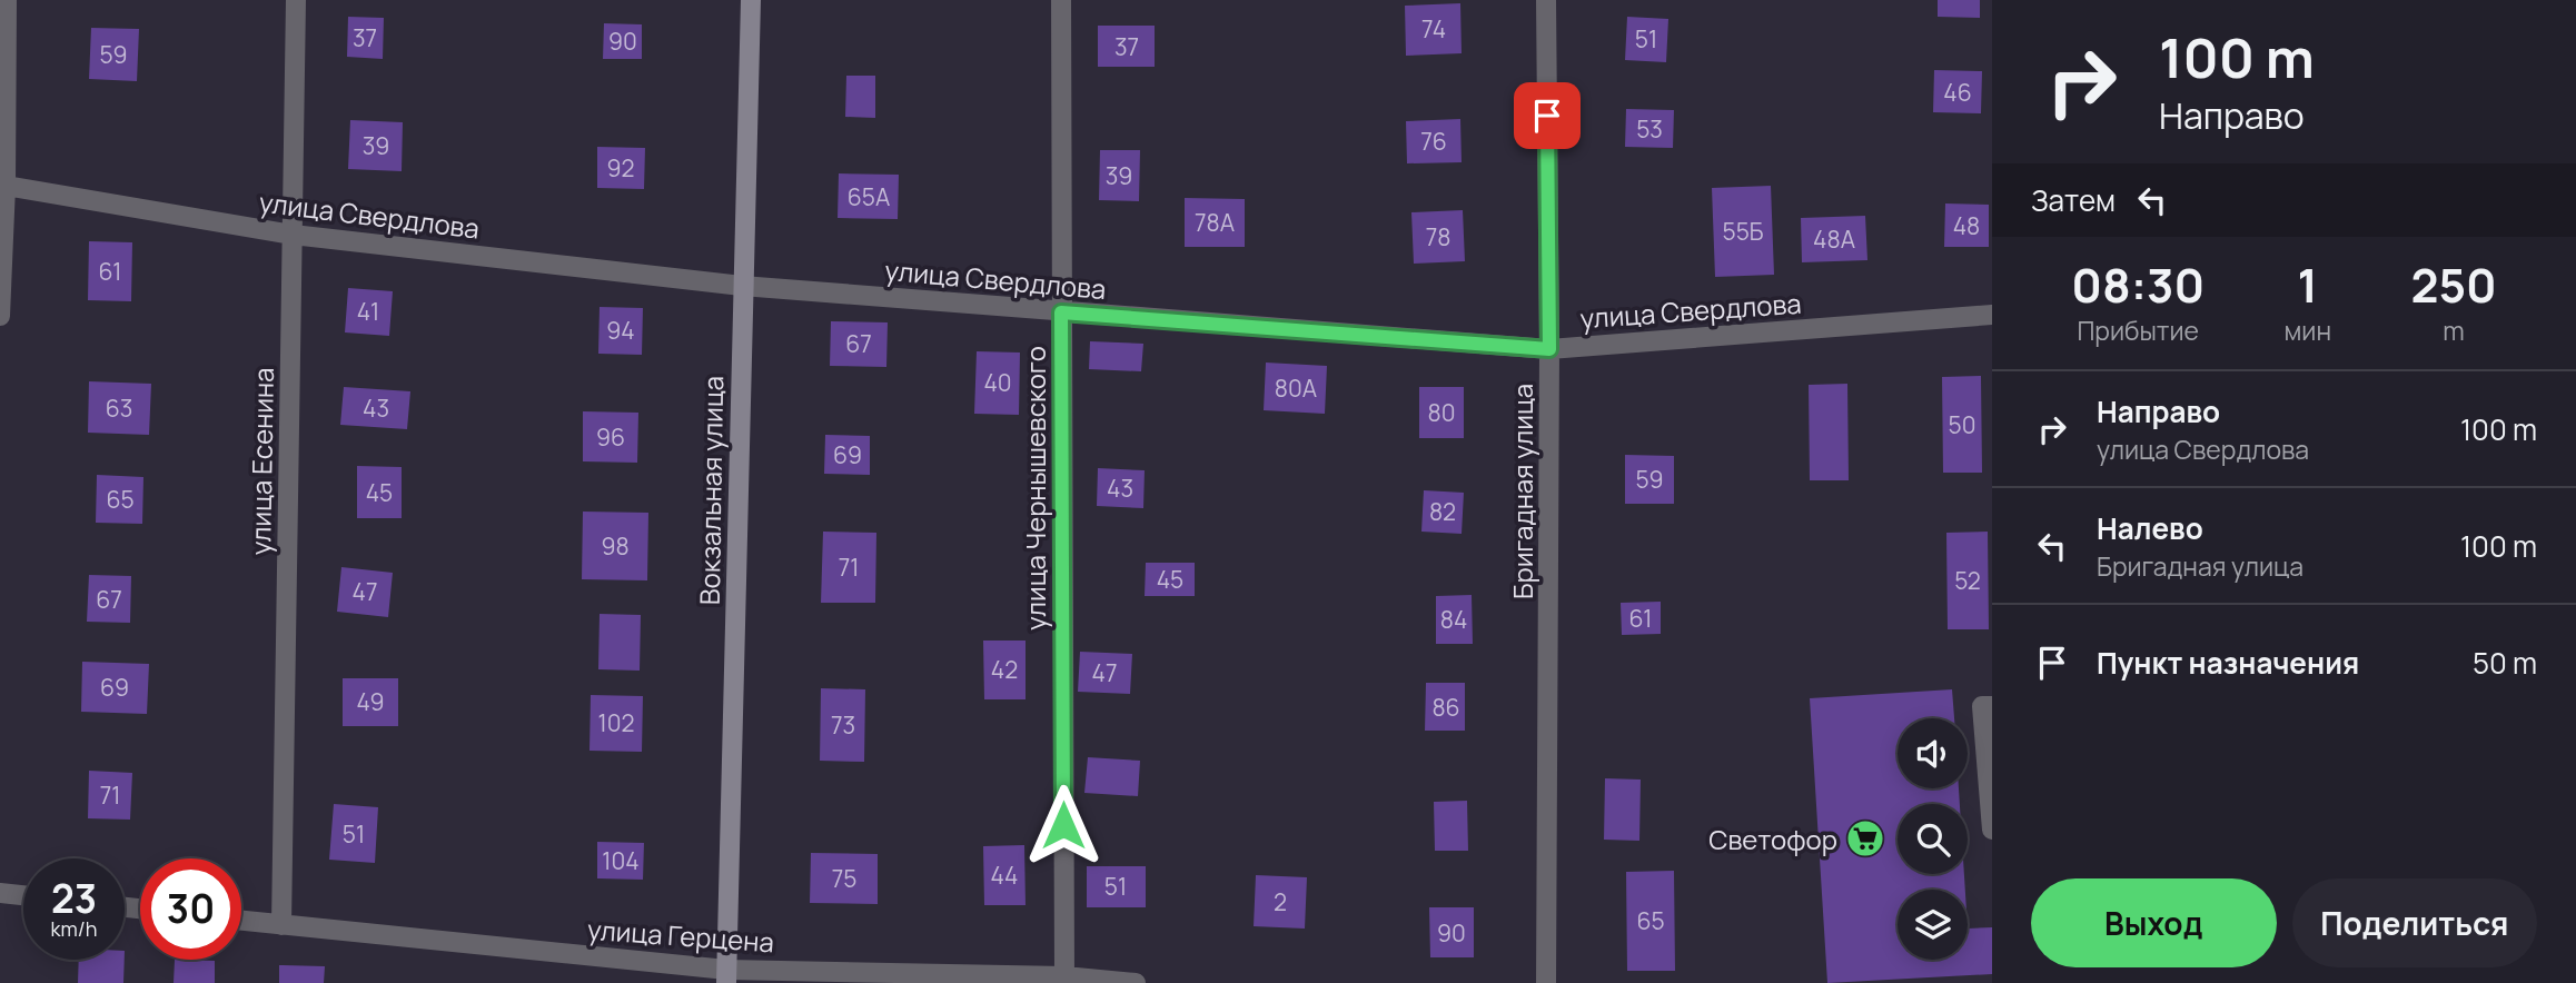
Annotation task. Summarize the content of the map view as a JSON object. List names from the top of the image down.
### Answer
{
  "streets": {
    "main road": ["Вокзальная улица"],
    "street": [
      "улица Свердлова",
      "улица Есенина",
      "улица Чернышевского",
      "Бригадная улица",
      "улица Герцена"
    ]
  },
  "crossings": [
    ["улица Свердлова", "улица Есенина"],
    ["улица Свердлова", "улица Чернышевского"],
    ["улица Свердлова", "Вокзальная улица"],
    ["улица Свердлова", "Бригадная улица"],
    ["улица Есенина", "улица Герцена"],
    ["улица Чернышевского", "улица Герцена"],
    ["Вокзальная улица", "улица Герцена"]
  ],
  "places": {
    "supermarket": ["Светофор"]
  },
  "house_numbers": [
    "74",
    "37",
    "51",
    "90",
    "37",
    "59",
    "46",
    "53",
    "76",
    "39",
    "92",
    "39",
    "65А",
    "78А",
    "48",
    "55Б",
    "78",
    "48А",
    "61",
    "41",
    "94",
    "67",
    "40",
    "80А",
    "63",
    "43",
    "80",
    "50",
    "96",
    "69",
    "59",
    "43",
    "45",
    "65",
    "82",
    "98",
    "71",
    "45",
    "52",
    "47",
    "67",
    "61",
    "84",
    "42",
    "47",
    "69",
    "49",
    "86",
    "102",
    "73",
    "71",
    "51",
    "104",
    "44",
    "75",
    "51",
    "2",
    "65",
    "90"
  ],
  "page": {
    "turn": ["100 m", "Направо"],
    "then": "Затем",
    "eta": [
      "08:30",
      "Прибытие",
      "1",
      "мин",
      "250",
      "m"
    ],
    "list": [
      {
        "name": "Направо",
        "note": "улица Свердлова",
        "value": "100 m"
      },
      {
        "name": "Налево",
        "note": "Бригадная улица",
        "value": "100 m"
      },
      {
        "name": "Пункт назначения",
        "value": "50 m"
      }
    ],
    "speed": "23 km/h",
    "limit": "30",
    "buttons": ["Выход", "Поделиться"]
  }
}
